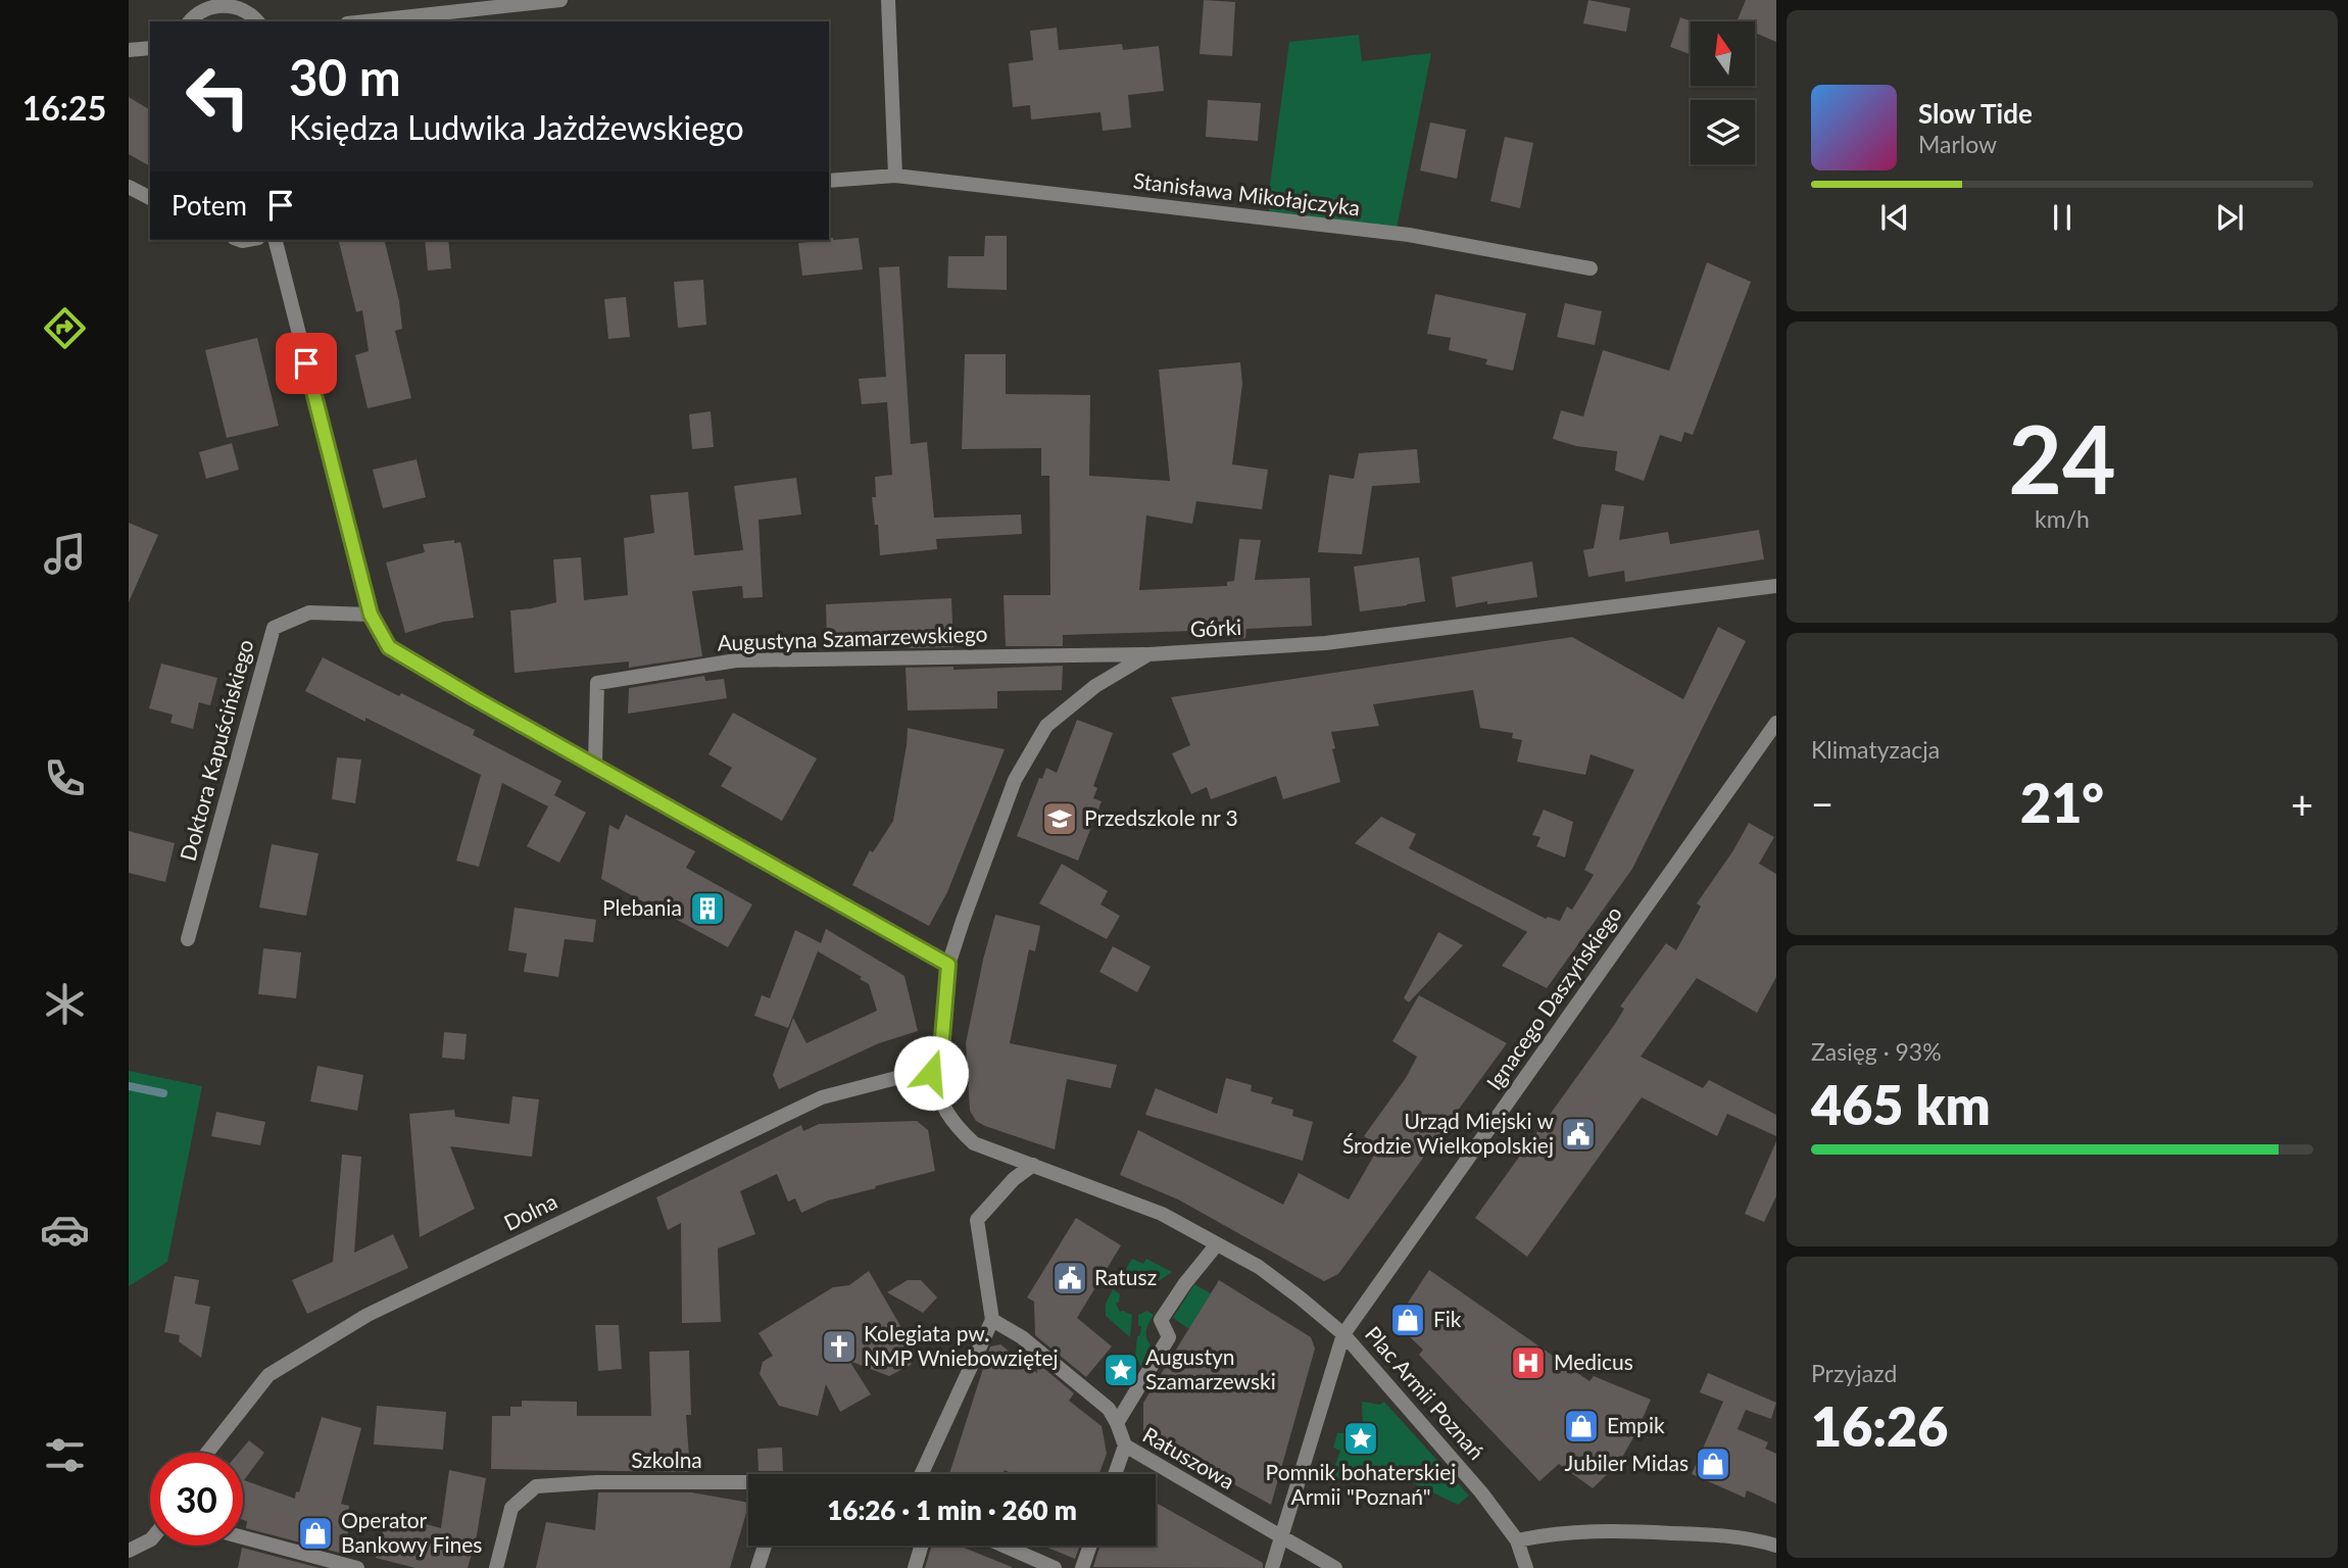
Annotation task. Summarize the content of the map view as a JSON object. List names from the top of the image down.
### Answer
{
  "streets": {
    "street": [
      "Stanisława Mikołajczyka",
      "Górki",
      "Augustyna Szamarzewskiego",
      "Doktora Kapuścińskiego",
      "Ignacego Daszyńskiego",
      "Dolna",
      "Plac Armii Poznań",
      "Ratuszowa",
      "Szkolna"
    ]
  },
  "crossings": [
    ["Górki", "Augustyna Szamarzewskiego"],
    ["Górki", "Dolna"],
    ["Ignacego Daszyńskiego", "Plac Armii Poznań"],
    ["Plac Armii Poznań", "Ratuszowa"]
  ],
  "places": {
    "school or university": ["Przedszkole nr 3"],
    "building": ["Plebania"],
    "public building": ["Urząd Miejski w Środzie Wielkopolskiej", "Ratusz"],
    "shop": [
      "Fik",
      "Empik",
      "Jubiler Midas",
      "Operator Bankowy Fines"
    ],
    "church": ["Kolegiata pw. NMP Wniebowziętej"],
    "hospital": ["Medicus"],
    "place": ["Augustyn Szamarzewski", "Pomnik bohaterskiej Armii \"Poznań\""]
  },
  "north": "top",
  "page": {
    "tabs": "16:25",
    "turn": ["30 m", "Księdza Ludwika Jażdżewskiego"],
    "song": ["Slow Tide", "Marlow"],
    "then": "Potem",
    "tile": [
      ["24", "km/h"],
      "Klimatyzacja",
      ["Zasięg · 93%", "465 km"],
      ["Przyjazd", "16:26"]
    ],
    "heat": ["−", "21°", "+"],
    "limit": "30",
    "trip": "16:26 · 1 min · 260 m"
  }
}
